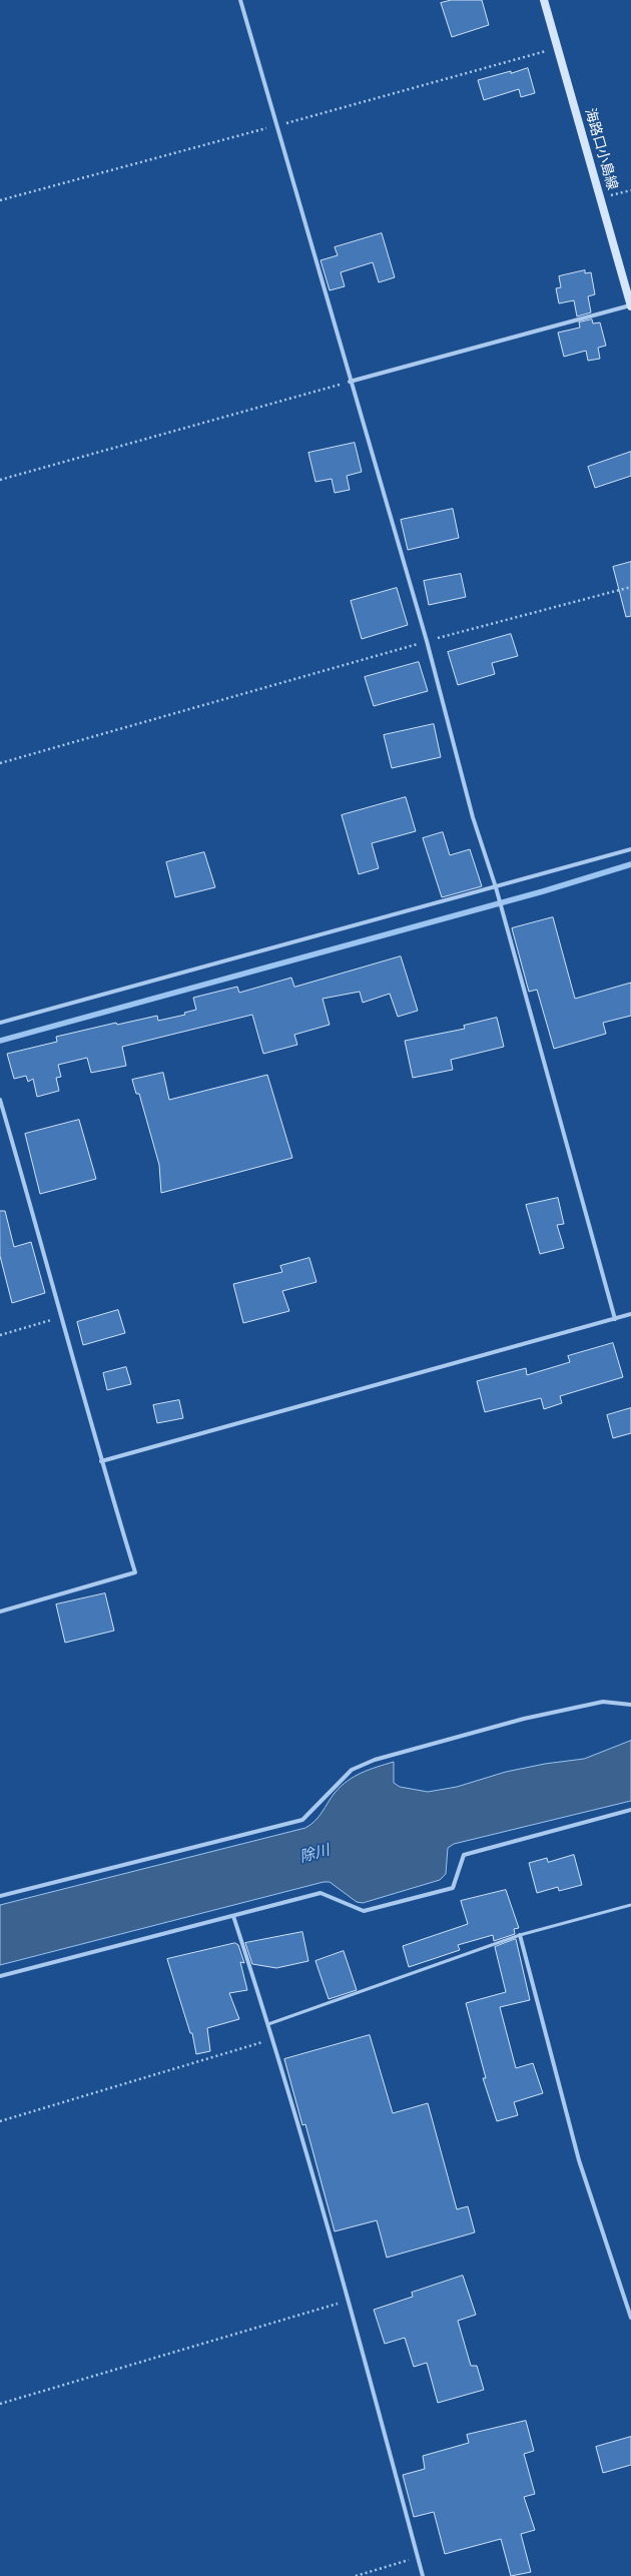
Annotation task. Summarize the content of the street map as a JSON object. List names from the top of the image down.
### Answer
{
  "streets": {
    "main road": ["海路口小島線"]
  },
  "water": ["除川"]
}
